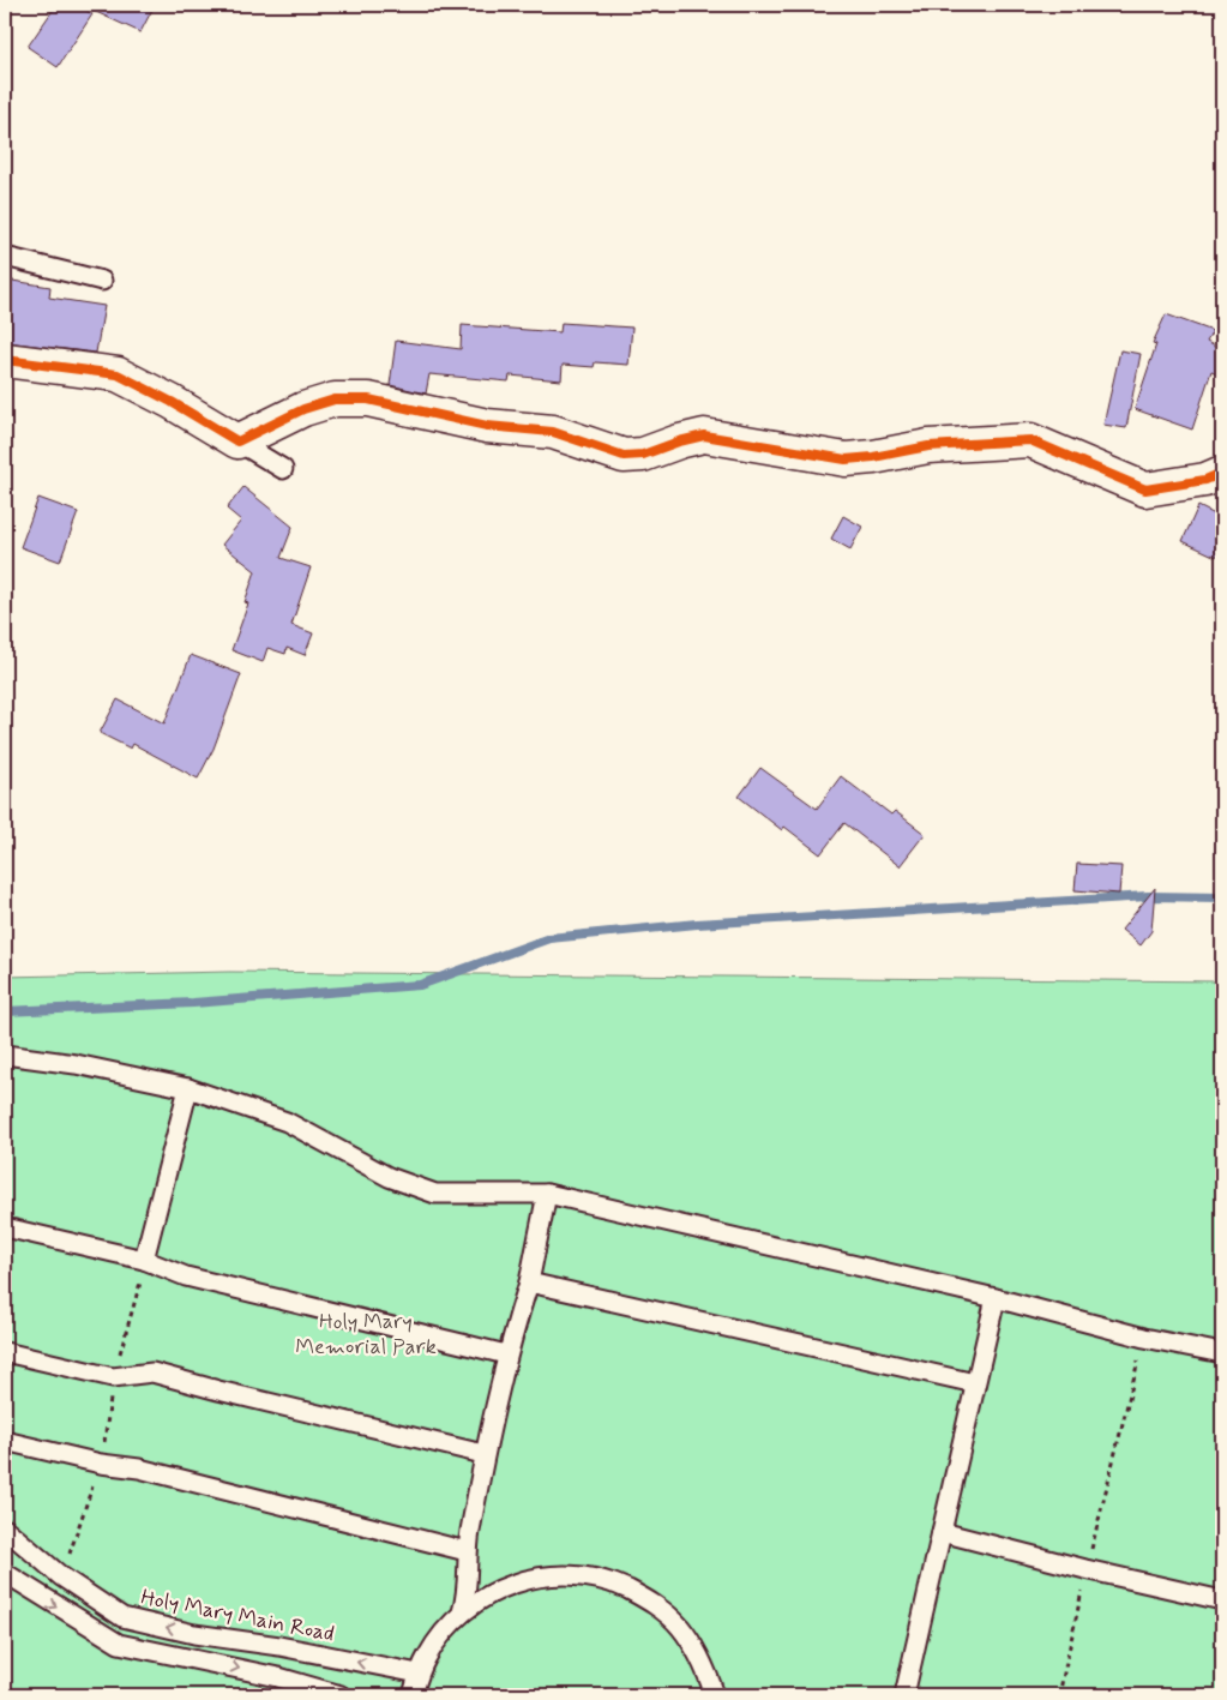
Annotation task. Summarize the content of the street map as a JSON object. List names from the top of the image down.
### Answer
{
  "streets": {
    "lane": ["Holy Mary Main Road"]
  },
  "parks": ["Holy Mary Memorial Park"]
}
